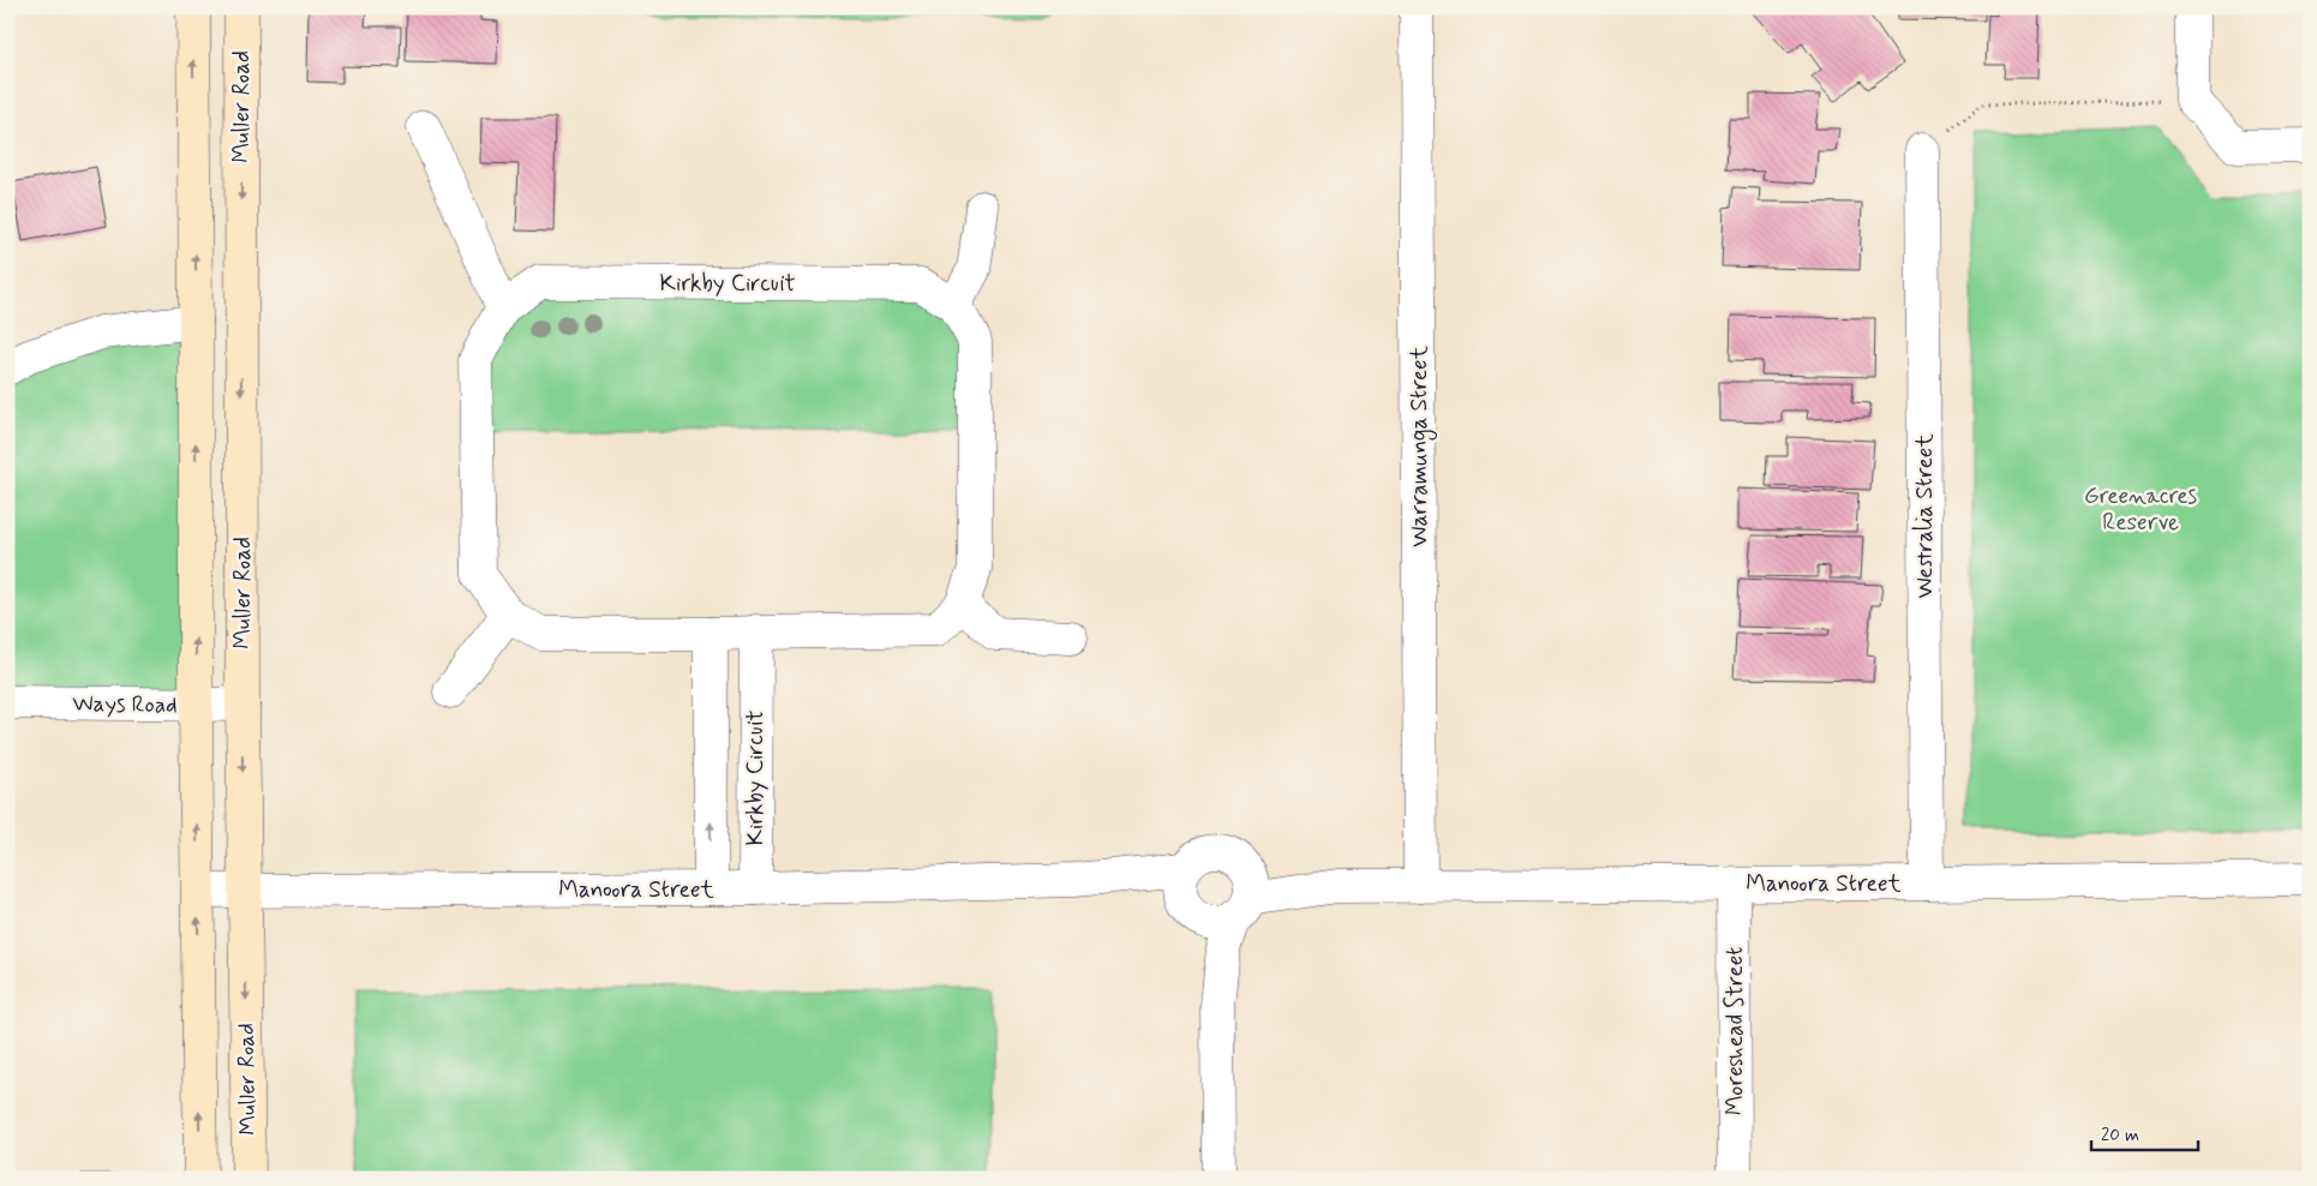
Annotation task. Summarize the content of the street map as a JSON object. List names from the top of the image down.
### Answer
{
  "streets": {
    "main road": ["Muller Road"],
    "street": [
      "Kirkby Circuit",
      "Warramunga Street",
      "Westralia Street",
      "Ways Road",
      "Manoora Street",
      "Moreshead Street"
    ]
  },
  "crossings": [
    ["Muller Road", "Ways Road"],
    ["Muller Road", "Manoora Street"],
    ["Kirkby Circuit", "Manoora Street"],
    ["Warramunga Street", "Manoora Street"],
    ["Westralia Street", "Manoora Street"],
    ["Manoora Street", "Moreshead Street"]
  ],
  "parks": ["Greenacres Reserve"],
  "scale_bar": "20 m"
}
